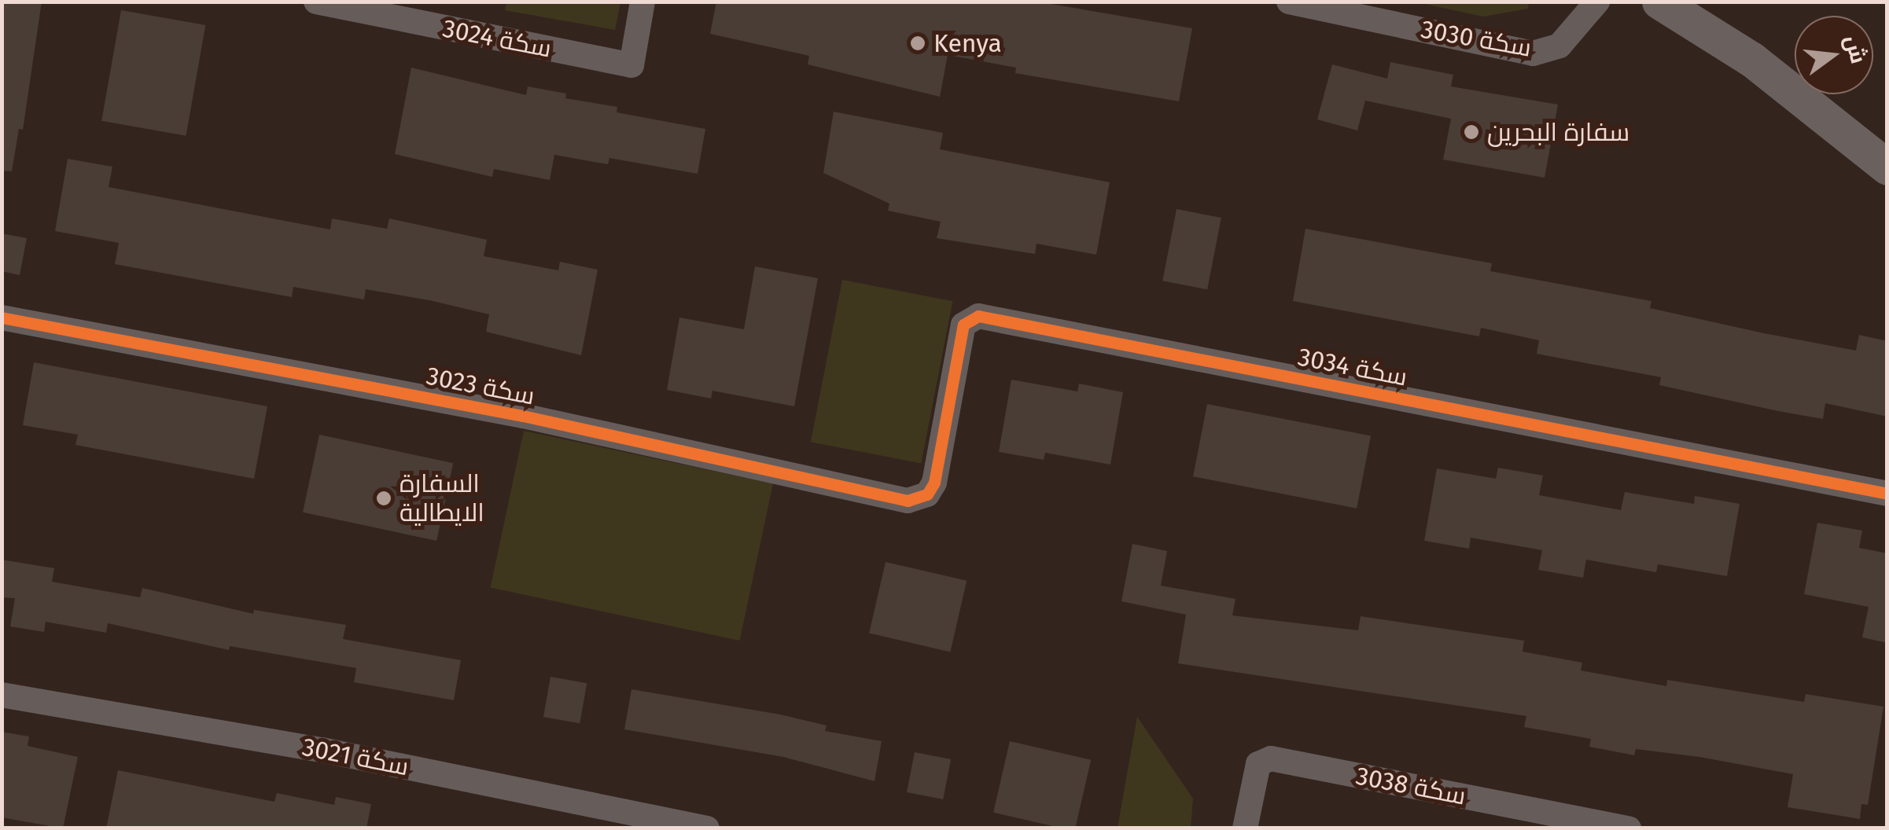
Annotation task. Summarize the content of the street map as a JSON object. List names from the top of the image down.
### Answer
{
  "streets": {
    "street": [
      "سكة 3024",
      "سكة 3030",
      "سكة 3034",
      "سكة 3023",
      "سكة 3021",
      "سكة 3038"
    ]
  },
  "crossings": [
    ["سكة 3034", "سكة 3023"]
  ],
  "places": ["Kenya", "سفارة البحرين", "السفارة الايطالية"],
  "north": "right"
}
